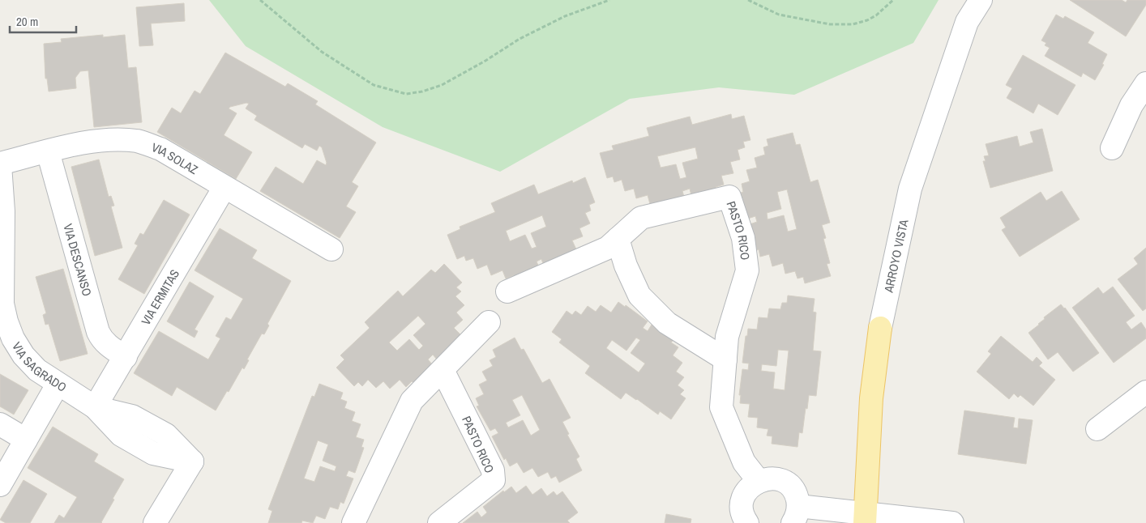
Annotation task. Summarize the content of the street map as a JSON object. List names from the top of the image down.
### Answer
{
  "streets": {
    "main road": ["ARROYO VISTA"],
    "street": [
      "VIA SOLAZ",
      "PASTO RICO",
      "VIA DESCANSO",
      "VIA ERMITAS",
      "VIA SAGRADO"
    ]
  },
  "crossings": [
    ["VIA SOLAZ", "VIA DESCANSO"],
    ["VIA SOLAZ", "VIA ERMITAS"],
    ["VIA SOLAZ", "VIA SAGRADO"],
    ["VIA DESCANSO", "VIA ERMITAS"],
    ["VIA ERMITAS", "VIA SAGRADO"]
  ],
  "scale_bar": "20 m"
}
